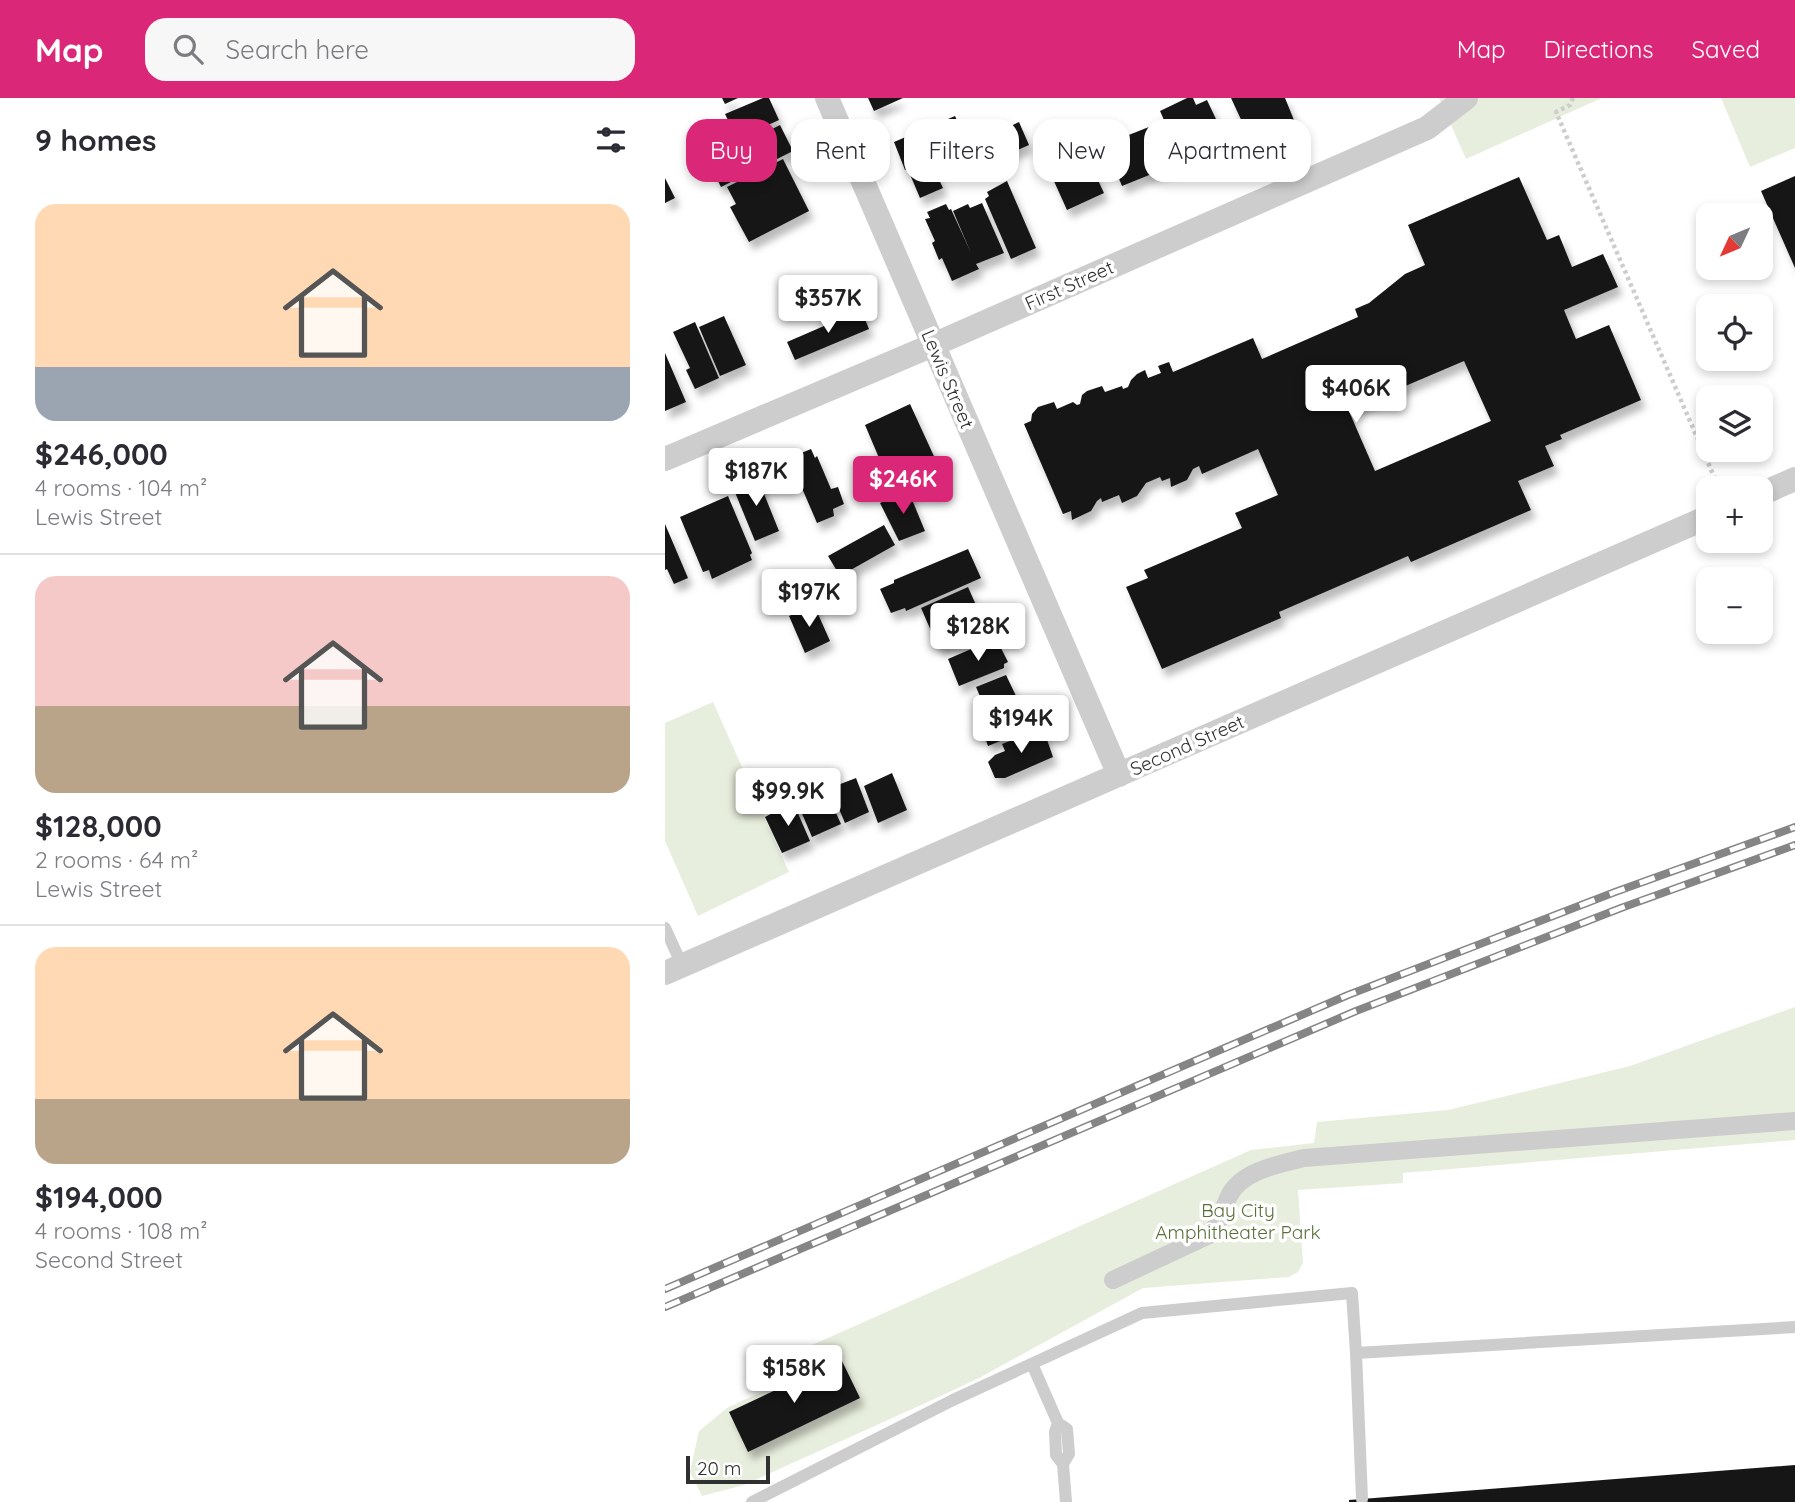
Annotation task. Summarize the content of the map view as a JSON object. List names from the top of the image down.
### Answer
{
  "streets": {
    "street": ["First Street", "Lewis Street", "Second Street"]
  },
  "crossings": [
    ["First Street", "Lewis Street"],
    ["Lewis Street", "Second Street"]
  ],
  "parks": ["Bay City Amphitheater Park"],
  "scale_bar": "20 m",
  "north": "bottom left",
  "page": {
    "header": "Map",
    "search": "Search here",
    "nav": ["Map", "Directions", "Saved"],
    "heading": "9 homes",
    "chip": [
      "Buy",
      "Rent",
      "Filters",
      "New",
      "Apartment"
    ],
    "list": [
      {
        "name": "$246,000",
        "note": "4 rooms · 104 m² · Lewis Street"
      },
      {
        "name": "$128,000",
        "note": "2 rooms · 64 m² · Lewis Street"
      },
      {
        "name": "$194,000",
        "note": "4 rooms · 108 m² · Second Street"
      }
    ],
    "map_buttons": ["+", "−"],
    "price": [
      "$357K",
      "$406K",
      "$187K",
      "$246K",
      "$197K",
      "$128K",
      "$194K",
      "$99.9K",
      "$158K"
    ],
    "scale": "20 m"
  }
}
